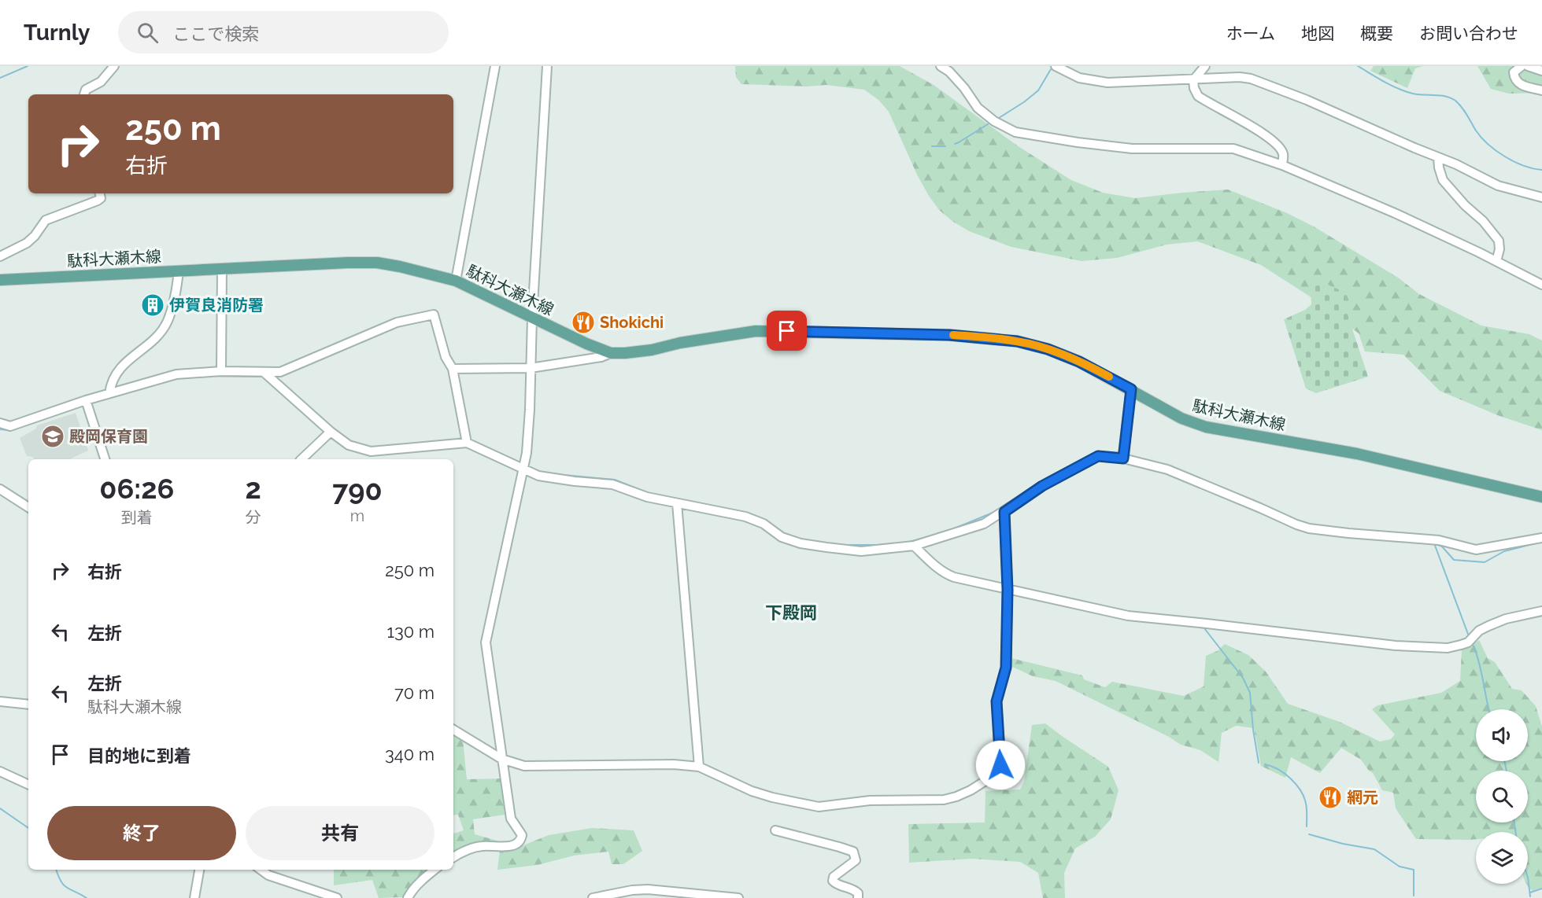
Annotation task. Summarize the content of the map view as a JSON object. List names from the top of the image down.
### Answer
{
  "streets": {
    "main road": ["駄科大瀬木線"]
  },
  "districts": ["下殿岡"],
  "places": {
    "building": ["伊賀良消防署"],
    "restaurant": ["Shokichi", "網元"],
    "school or university": ["殿岡保育園"]
  },
  "page": {
    "header": "Turnly",
    "search": "ここで検索",
    "nav": [
      "ホーム",
      "地図",
      "概要",
      "お問い合わせ"
    ],
    "turn": ["250 m", "右折"],
    "eta": [
      "06:26",
      "到着",
      "2",
      "分",
      "790",
      "m"
    ],
    "list": [
      {
        "name": "右折",
        "value": "250 m"
      },
      {
        "name": "左折",
        "value": "130 m"
      },
      {
        "name": "左折",
        "note": "駄科大瀬木線",
        "value": "70 m"
      },
      {
        "name": "目的地に到着",
        "value": "340 m"
      }
    ],
    "buttons": ["終了", "共有"]
  }
}
